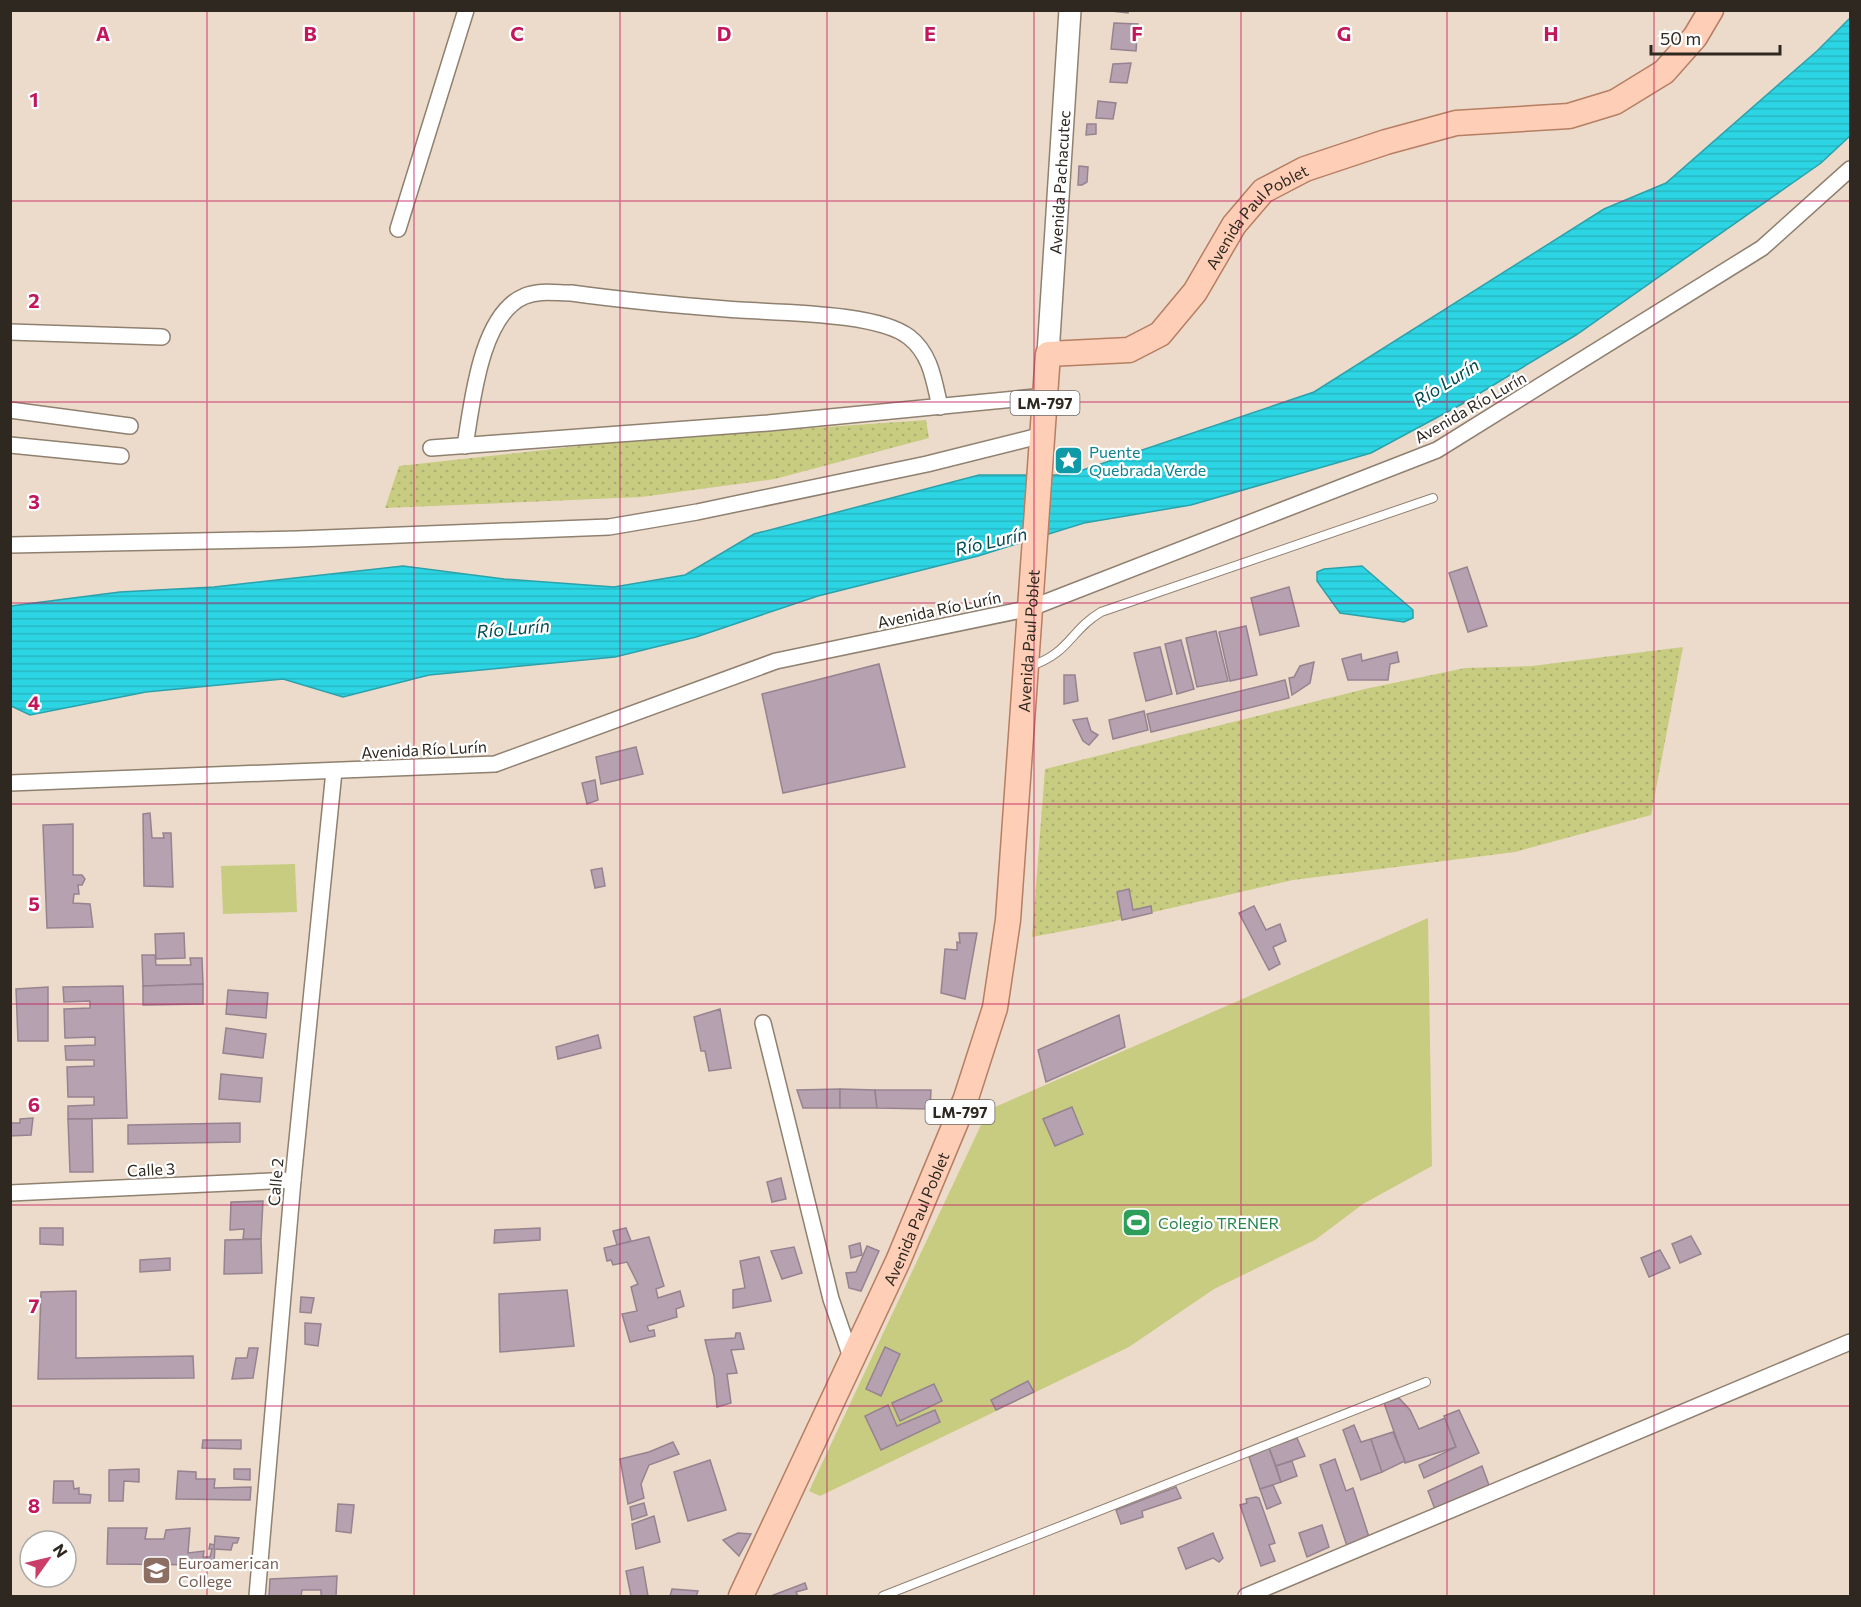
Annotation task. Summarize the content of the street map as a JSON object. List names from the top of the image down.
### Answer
{
  "streets": {
    "main road": ["Avenida Pachacutec", "Avenida Paul Poblet", "LM-797"],
    "street": ["Avenida Río Lurín", "Calle 3", "Calle 2"]
  },
  "crossings": [
    ["Avenida Pachacutec", "Avenida Paul Poblet"],
    ["Avenida Paul Poblet", "Avenida Río Lurín"],
    ["Avenida Río Lurín", "Calle 2"],
    ["Calle 3", "Calle 2"]
  ],
  "water": ["Río Lurín"],
  "places": {
    "place": ["Puente Quebrada Verde"],
    "sports": ["Colegio TRENER"],
    "school or university": ["Euroamerican College"]
  },
  "scale_bar": "50 m",
  "north": "top right",
  "grid": {
    "columns": [
      "A",
      "B",
      "C",
      "D",
      "E",
      "F",
      "G",
      "H"
    ],
    "rows": [
      "1",
      "2",
      "3",
      "4",
      "5",
      "6",
      "7",
      "8"
    ]
  }
}
